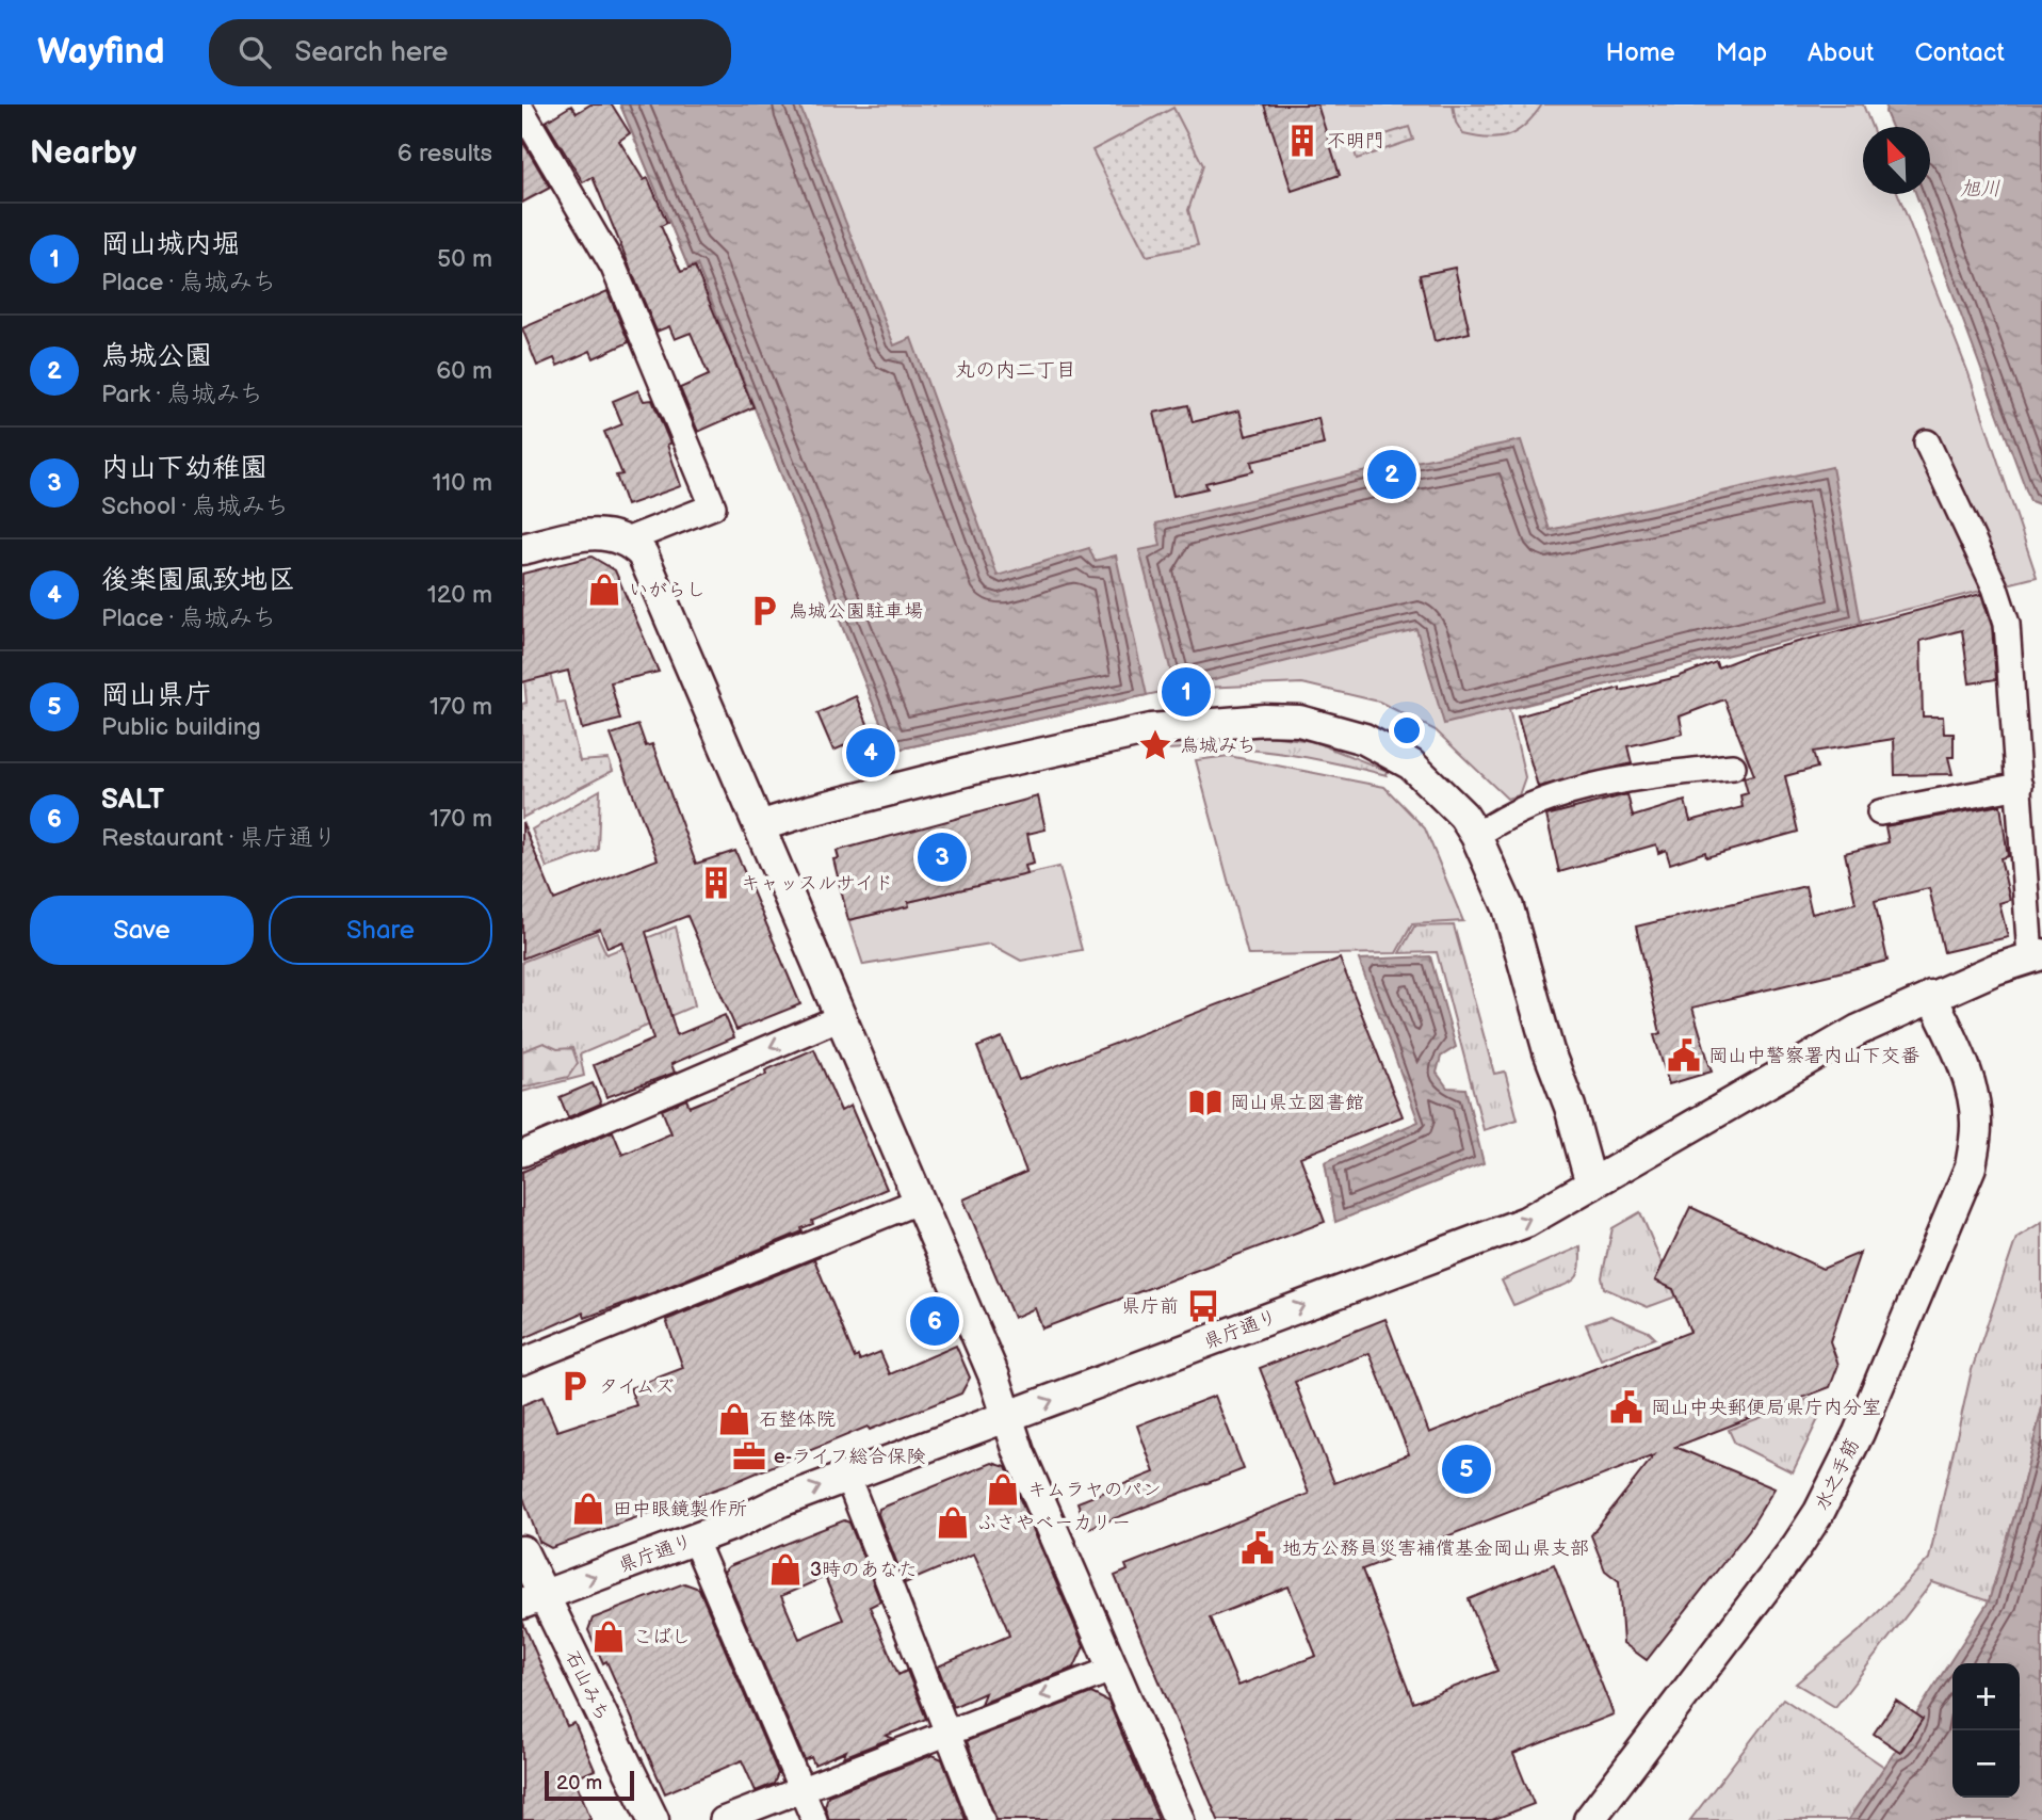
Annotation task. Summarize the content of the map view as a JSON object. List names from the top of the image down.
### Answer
{
  "streets": {
    "street": ["県庁通り", "水之手筋", "石山みち"]
  },
  "crossings": [
    ["県庁通り", "水之手筋"],
    ["県庁通り", "石山みち"]
  ],
  "one_way": ["県庁通り"],
  "districts": ["丸の内二丁目"],
  "water": ["旭川"],
  "places": {
    "building": ["不明門", "キャッスルサイド"],
    "shop": [
      "いがらし",
      "石整体院",
      "キムラヤのパン",
      "田中眼鏡製作所",
      "ふさやベーカリー",
      "3時のあなた",
      "こばし"
    ],
    "parking": ["烏城公園駐車場", "タイムズ"],
    "place": ["烏城みち"],
    "public building": ["岡山中警察署内山下交番", "岡山中央郵便局県庁内分室", "地方公務員災害補償基金岡山県支部"],
    "library": ["岡山県立図書館"],
    "bus stop": ["県庁前"],
    "office": ["e-ライフ総合保険"]
  },
  "scale_bar": "20 m",
  "north": "top left",
  "page": {
    "header": "Wayfind",
    "search": "Search here",
    "nav": [
      "Home",
      "Map",
      "About",
      "Contact"
    ],
    "heading": ["Nearby", "6 results"],
    "list": [
      {
        "mark": "1",
        "name": "岡山城内堀",
        "note": "Place · 烏城みち",
        "value": "50 m"
      },
      {
        "mark": "2",
        "name": "烏城公園",
        "note": "Park · 烏城みち",
        "value": "60 m"
      },
      {
        "mark": "3",
        "name": "内山下幼稚園",
        "note": "School · 烏城みち",
        "value": "110 m"
      },
      {
        "mark": "4",
        "name": "後楽園風致地区",
        "note": "Place · 烏城みち",
        "value": "120 m"
      },
      {
        "mark": "5",
        "name": "岡山県庁",
        "note": "Public building",
        "value": "170 m"
      },
      {
        "mark": "6",
        "name": "SALT",
        "note": "Restaurant · 県庁通り",
        "value": "170 m"
      }
    ],
    "pins": [
      "2",
      "1",
      "4",
      "3",
      "6",
      "5"
    ],
    "buttons": ["Save", "Share"],
    "map_buttons": ["+", "−"],
    "scale": "20 m"
  }
}
